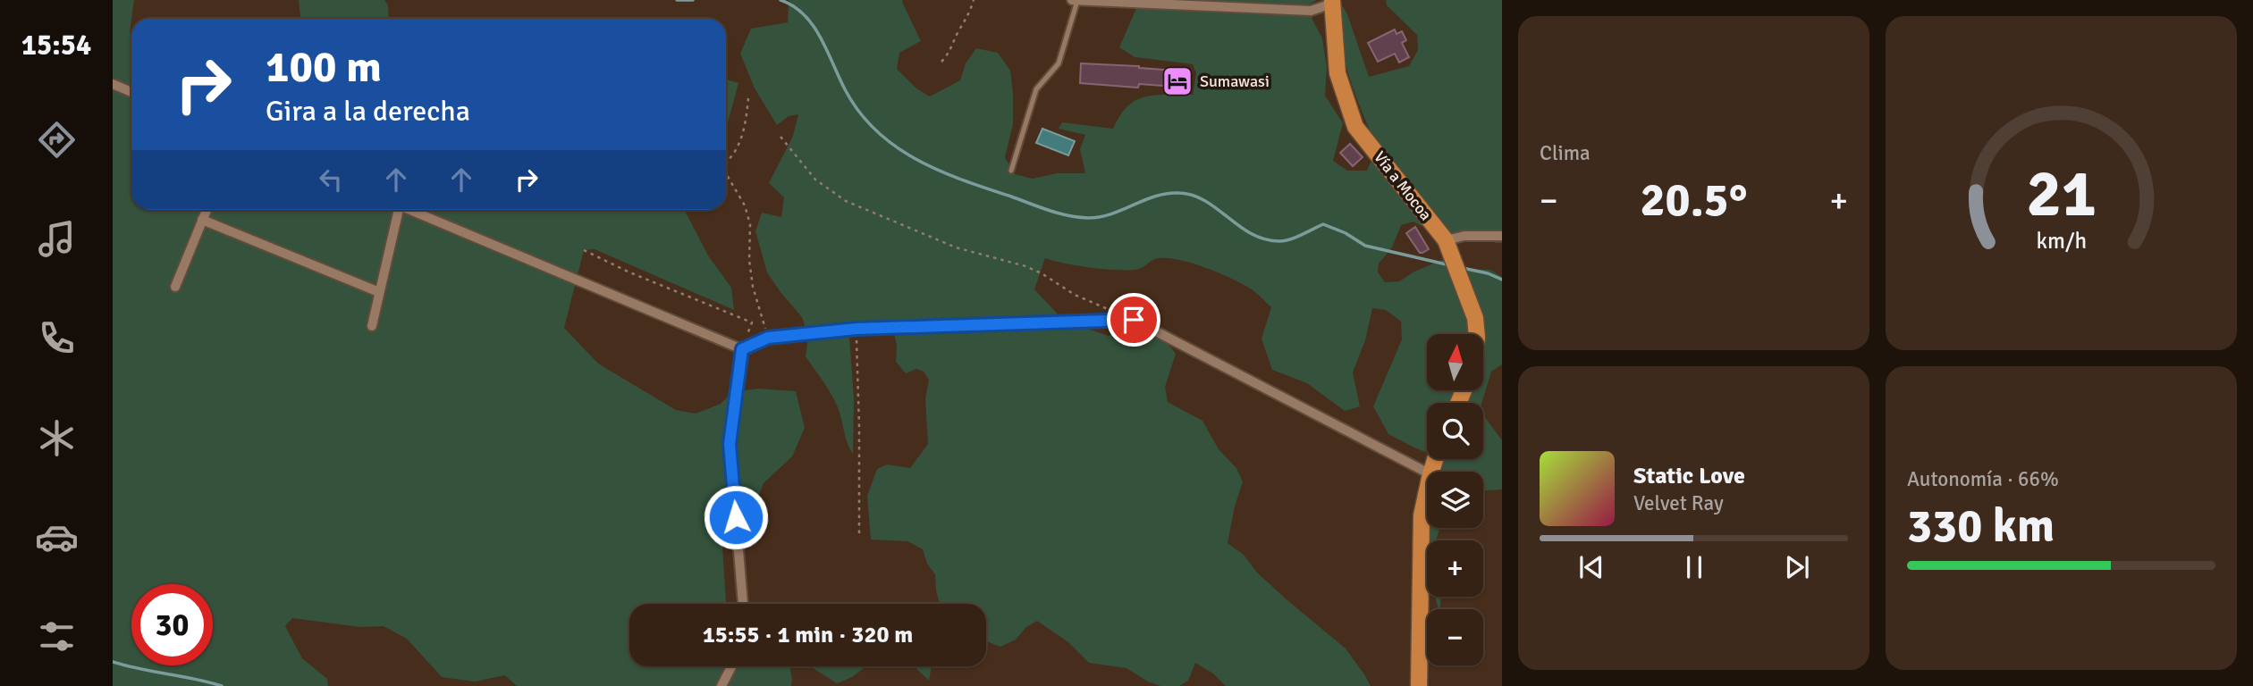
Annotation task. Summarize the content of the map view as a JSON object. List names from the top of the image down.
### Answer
{
  "streets": {
    "main road": ["Vía a Mocoa"]
  },
  "places": {
    "hotel": ["Sumawasi"]
  },
  "north": "top",
  "page": {
    "tabs": "15:54",
    "tile": [
      "Clima",
      ["Autonomía · 66%", "330 km"]
    ],
    "turn": ["100 m", "Gira a la derecha"],
    "heat": ["−", "20.5°", "+"],
    "map_buttons": ["+", "−"],
    "song": ["Static Love", "Velvet Ray"],
    "limit": "30",
    "trip": "15:55 · 1 min · 320 m",
    "gauge": ["21", "km/h"]
  }
}
